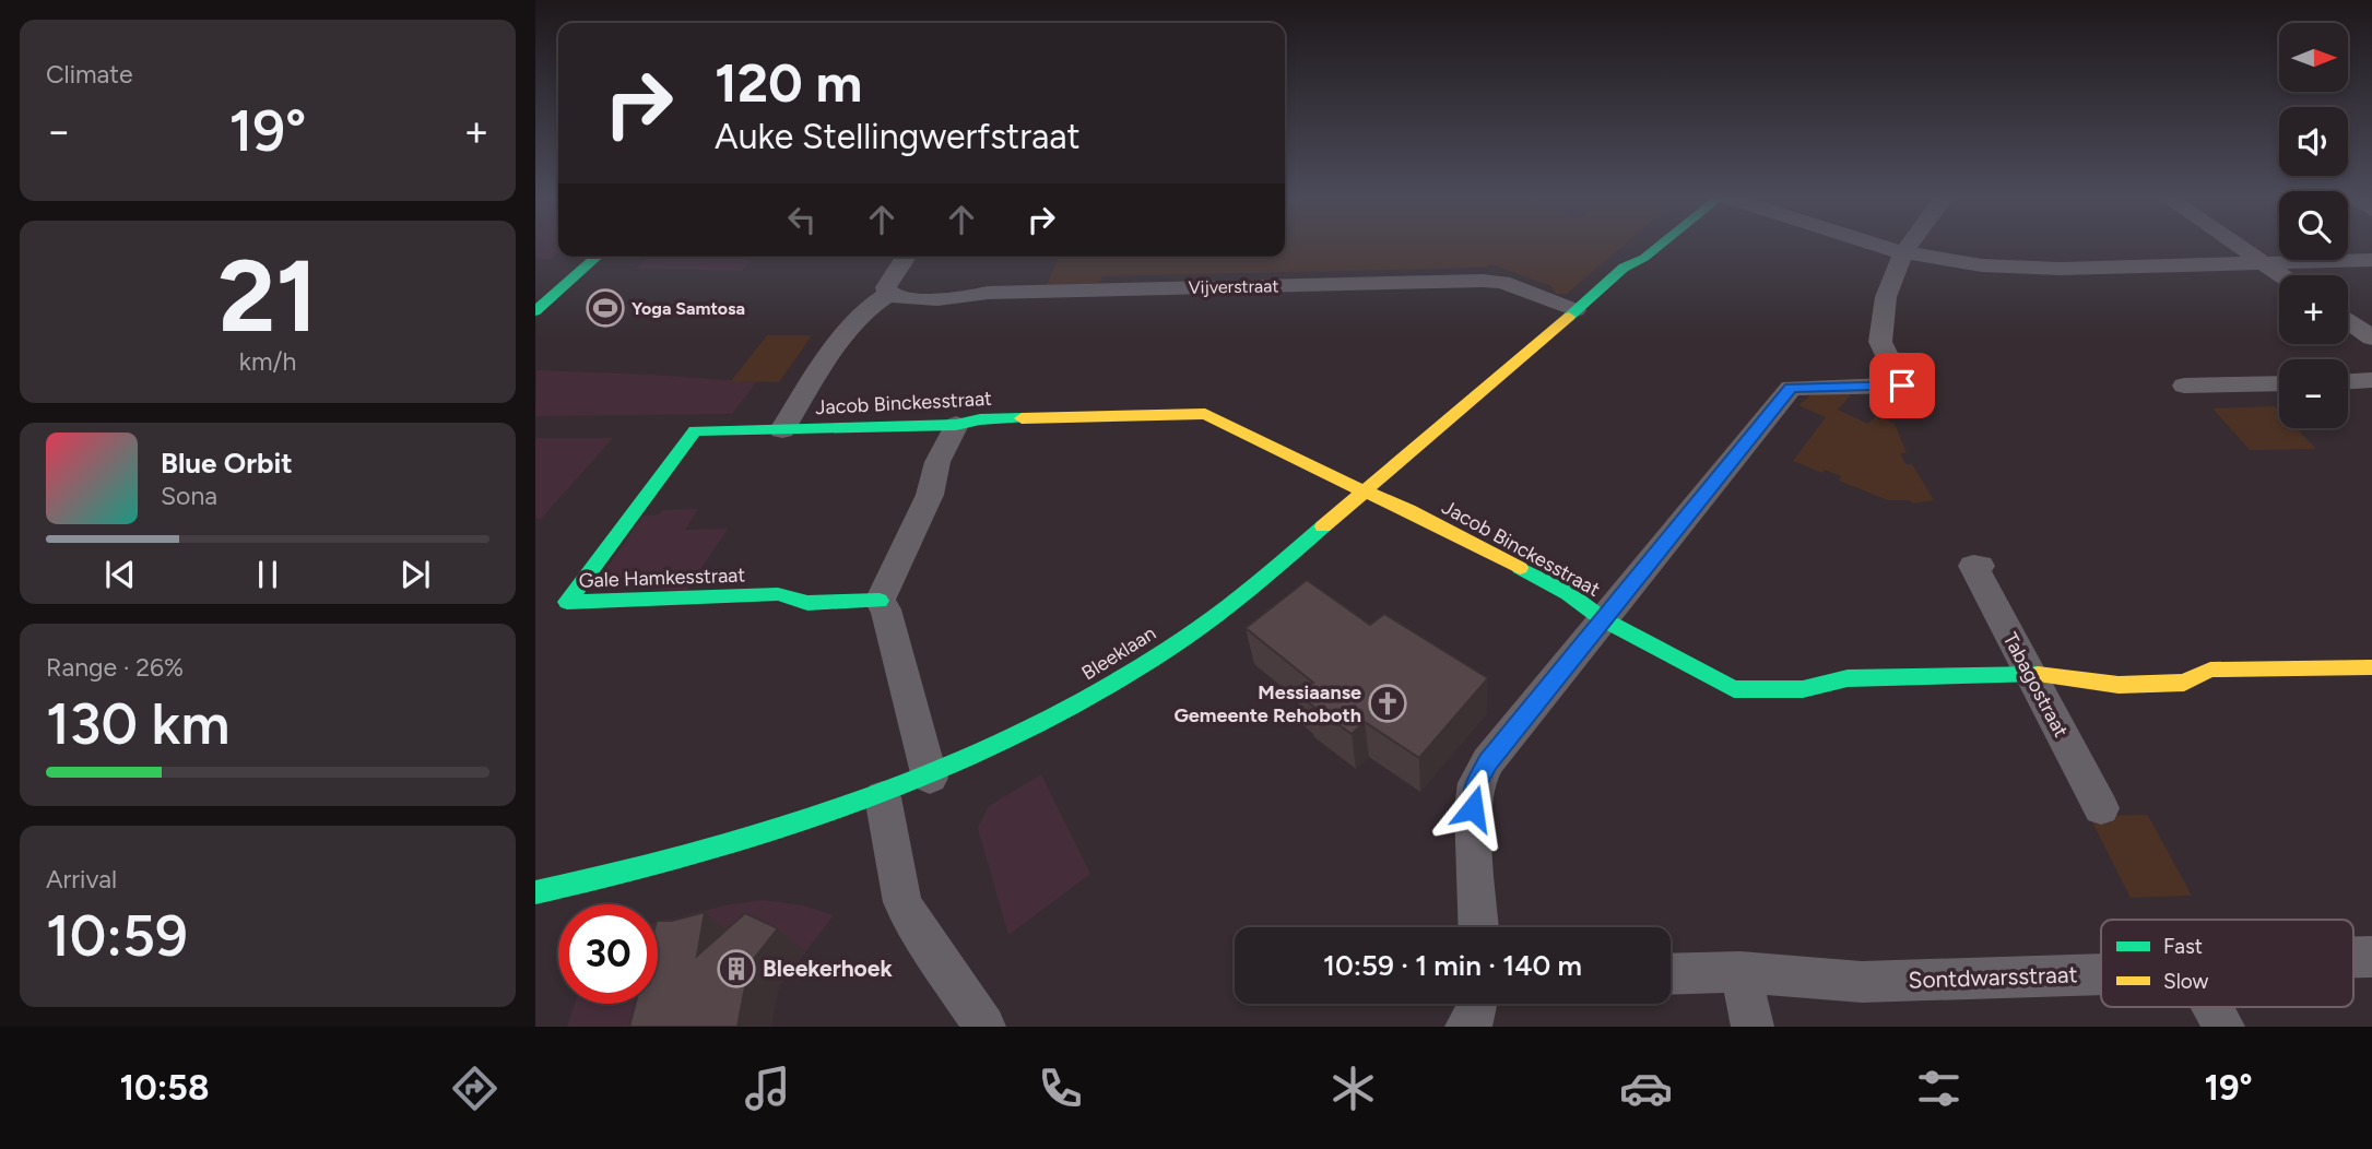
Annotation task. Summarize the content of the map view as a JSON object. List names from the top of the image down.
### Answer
{
  "streets": {
    "street": [
      "Vijverstraat",
      "Jacob Binckesstraat",
      "Gale Hamkesstraat",
      "Bleeklaan",
      "Tabagostraat",
      "Sontdwarsstraat"
    ]
  },
  "crossings": [
    ["Vijverstraat", "Bleeklaan"],
    ["Jacob Binckesstraat", "Gale Hamkesstraat"],
    ["Jacob Binckesstraat", "Bleeklaan"],
    ["Jacob Binckesstraat", "Tabagostraat"]
  ],
  "places": {
    "sports": ["Yoga Samtosa"],
    "church": ["Messiaanse Gemeente Rehoboth"],
    "building": ["Bleekerhoek"]
  },
  "legend": ["Fast", "Slow"],
  "north": "right",
  "page": {
    "tile": [
      "Climate",
      ["21", "km/h"],
      ["Range · 26%", "130 km"],
      ["Arrival", "10:59"]
    ],
    "map_buttons": ["+", "−"],
    "turn": ["120 m", "Auke Stellingwerfstraat"],
    "heat": ["−", "19°", "+"],
    "song": ["Blue Orbit", "Sona"],
    "limit": "30",
    "trip": "10:59 · 1 min · 140 m",
    "tabs": ["10:58", "19°"]
  }
}
